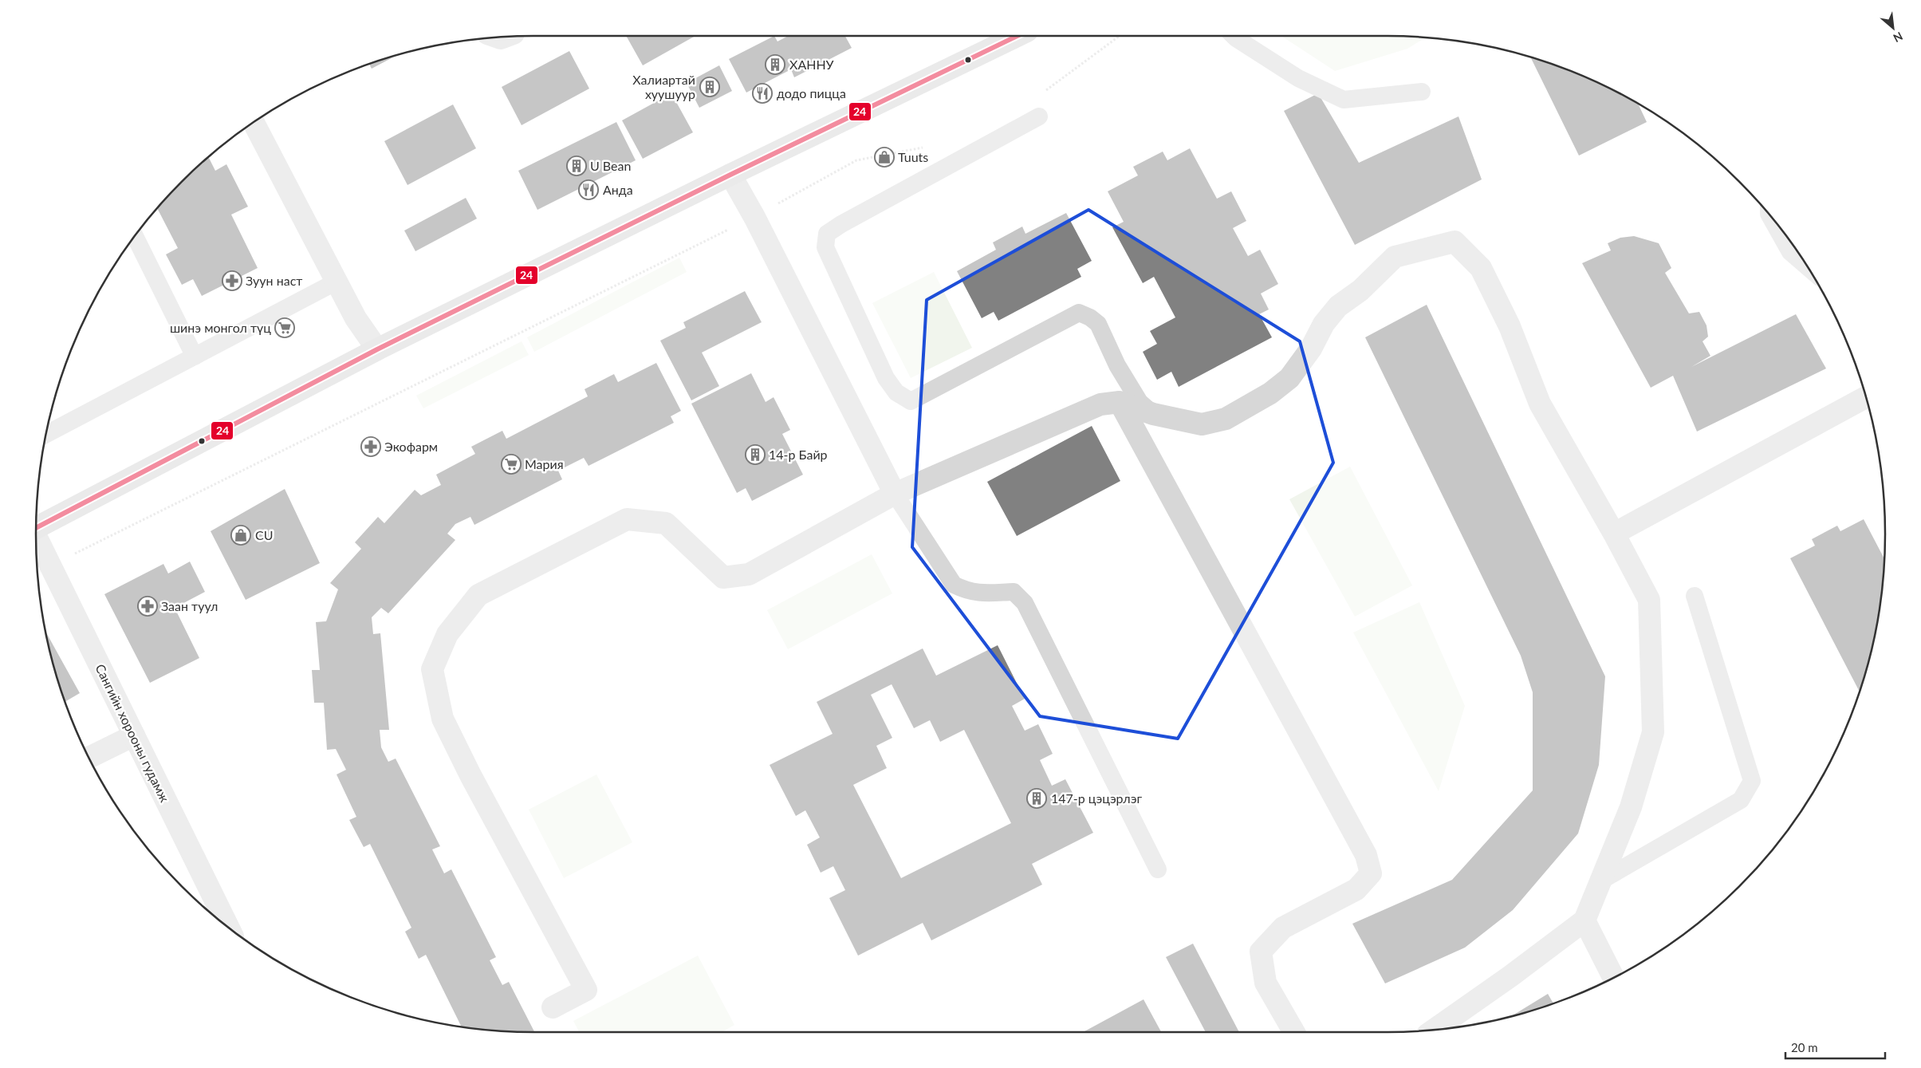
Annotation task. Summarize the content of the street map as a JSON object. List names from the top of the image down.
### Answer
{
  "streets": {
    "street": ["Сангийн хорооны гудамж"]
  },
  "places": {
    "building": [
      "ХАННУ",
      "Халиартай хуушуур",
      "U Bean",
      "14-р Байр",
      "147-р цэцэрлэг"
    ],
    "restaurant": ["додо пицца", "Анда"],
    "shop": ["Tuuts", "CU"],
    "pharmacy": ["Зуун наст", "Экофарм", "Заан туул"],
    "supermarket": ["шинэ монгол түц", "Мария"]
  },
  "lines": ["transit line 24"],
  "scale_bar": "20 m",
  "north": "bottom right"
}
